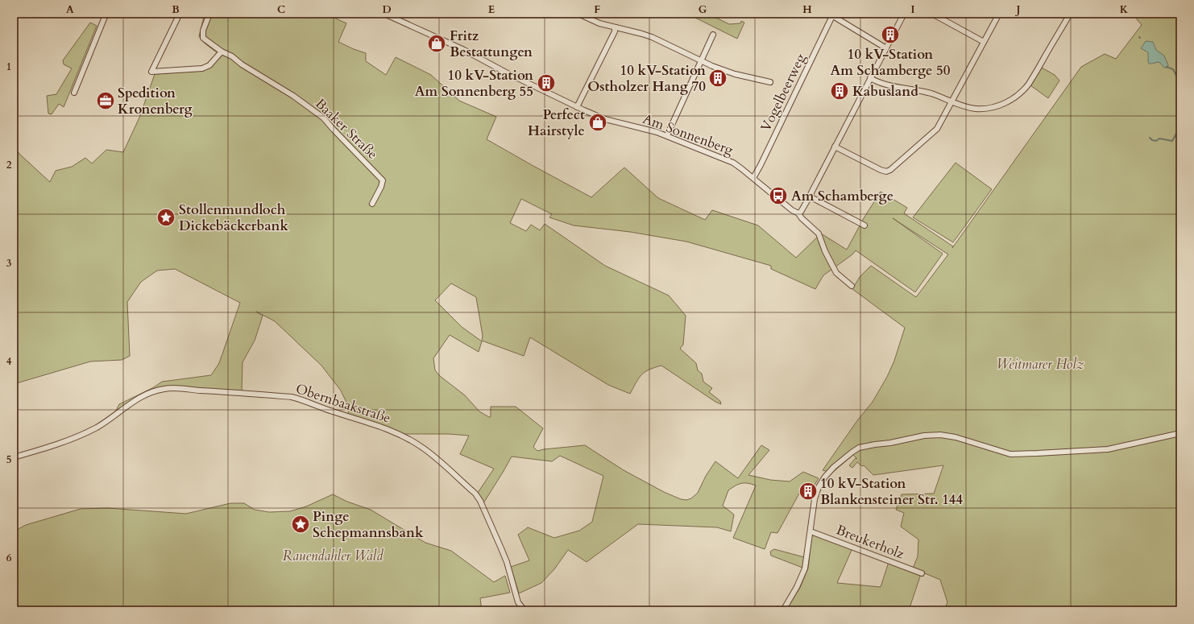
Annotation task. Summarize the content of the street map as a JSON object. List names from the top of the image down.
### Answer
{
  "streets": {
    "street": [
      "Vogelbeerweg",
      "Baaker Straße",
      "Am Sonnenberg",
      "Obernbaakstraße",
      "Breukerholz"
    ]
  },
  "crossings": [
    ["Vogelbeerweg", "Am Sonnenberg"]
  ],
  "parks": ["Weitmarer Holz", "Rauendahler Wald"],
  "places": {
    "building": [
      "10 kV-Station Am Schamberge 50",
      "10 kV-Station Ostholzer Hang 70",
      "10 kV-Station Am Sonnenberg 55",
      "Kabusland",
      "10 kV-Station Blankensteiner Str. 144"
    ],
    "shop": ["Fritz Bestattungen", "Perfect Hairstyle"],
    "office": ["Spedition Kronenberg"],
    "bus stop": ["Am Schamberge"],
    "place": ["Stollenmundloch Dickebäckerbank", "Pinge Schepmannsbank"]
  },
  "grid": {
    "columns": [
      "A",
      "B",
      "C",
      "D",
      "E",
      "F",
      "G",
      "H",
      "I",
      "J",
      "K"
    ],
    "rows": [
      "1",
      "2",
      "3",
      "4",
      "5",
      "6"
    ]
  }
}
